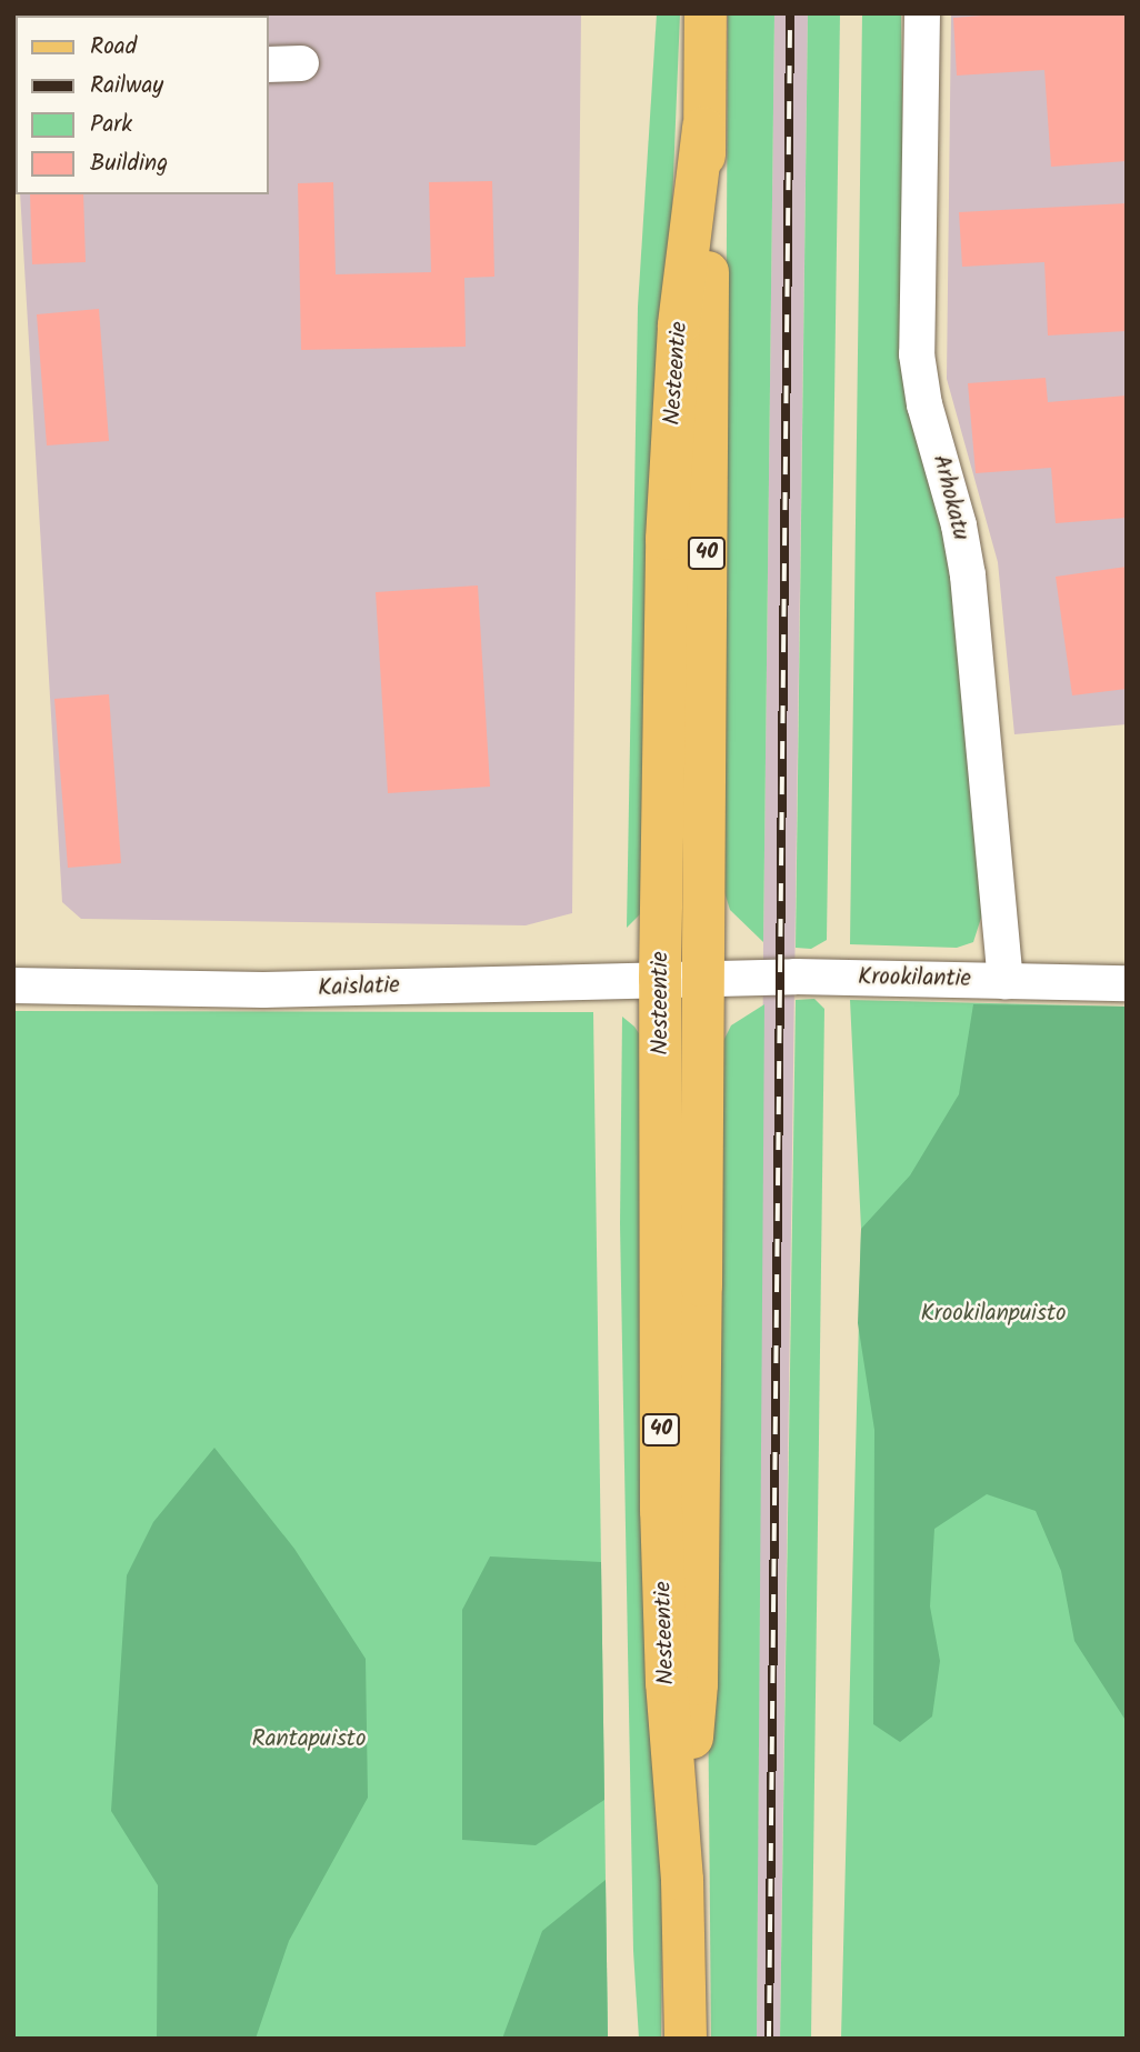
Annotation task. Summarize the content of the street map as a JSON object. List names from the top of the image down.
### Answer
{
  "streets": {
    "main road": ["Nesteentie", "40"],
    "street": ["Arhokatu", "Krookilantie", "Kaislatie"]
  },
  "crossings": [
    ["Nesteentie", "Krookilantie"],
    ["Nesteentie", "Kaislatie"],
    ["Arhokatu", "Krookilantie"],
    ["Krookilantie", "Kaislatie"]
  ],
  "parks": ["Krookilanpuisto", "Rantapuisto"],
  "legend": [
    "Road",
    "Railway",
    "Park",
    "Building"
  ]
}
